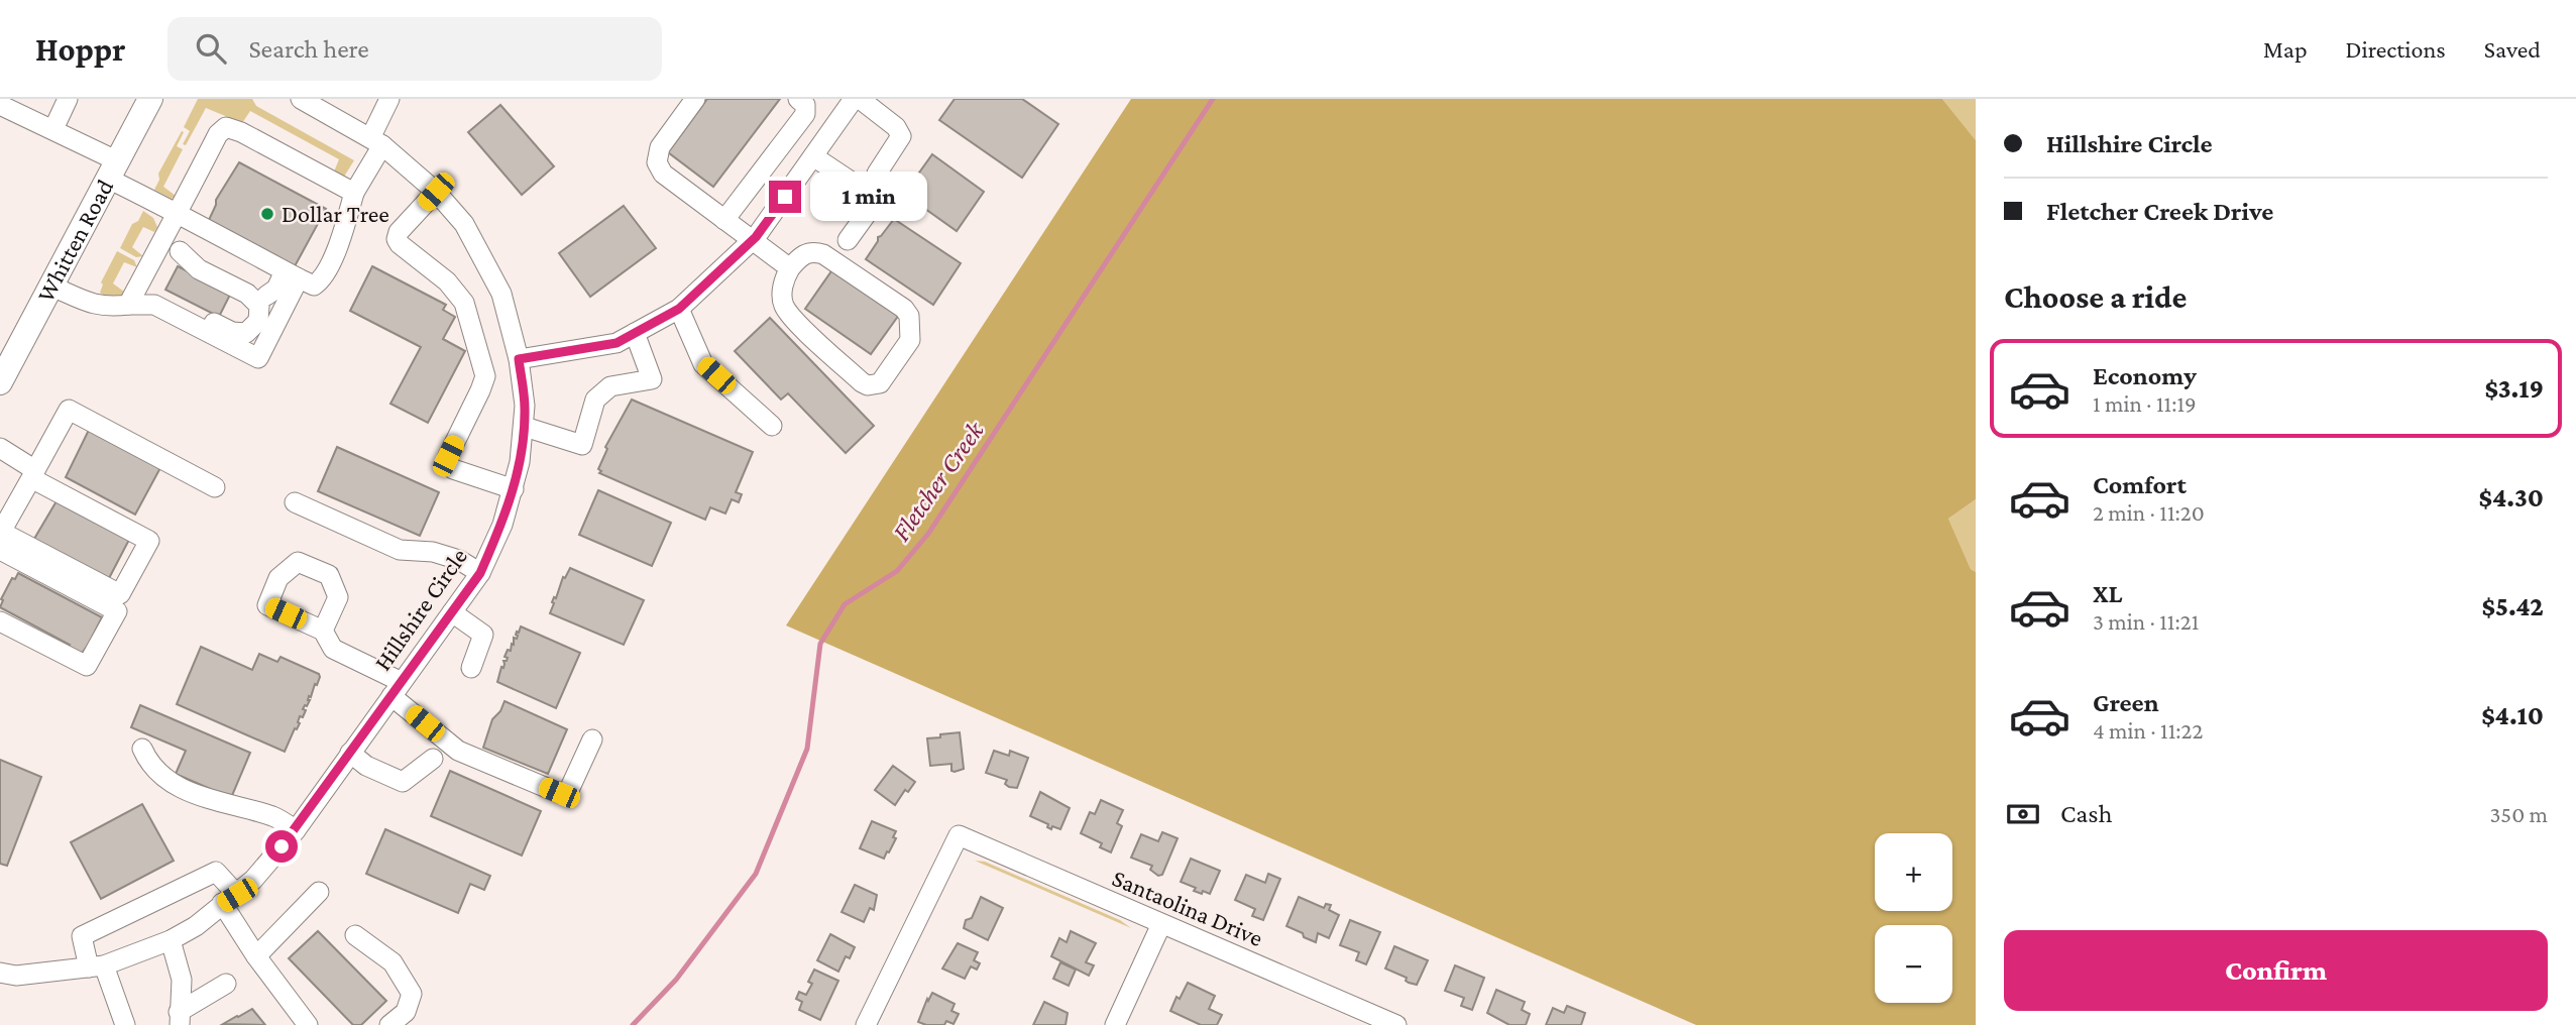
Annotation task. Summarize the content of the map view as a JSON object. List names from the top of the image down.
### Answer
{
  "streets": {
    "main road": ["Whitten Road"],
    "street": ["Hillshire Circle", "Santaolina Drive"]
  },
  "water": ["Fletcher Creek"],
  "places": ["Dollar Tree"],
  "page": {
    "header": "Hoppr",
    "search": "Search here",
    "nav": ["Map", "Directions", "Saved"],
    "banner": ["Hillshire Circle", "Fletcher Creek Drive"],
    "bubble": "1 min",
    "heading": "Choose a ride",
    "list": [
      {
        "name": "Economy",
        "note": "1 min · 11:19",
        "value": "$3.19"
      },
      {
        "name": "Comfort",
        "note": "2 min · 11:20",
        "value": "$4.30"
      },
      {
        "name": "XL",
        "note": "3 min · 11:21",
        "value": "$5.42"
      },
      {
        "name": "Green",
        "note": "4 min · 11:22",
        "value": "$4.10"
      }
    ],
    "pay": ["Cash", "350 m"],
    "map_buttons": ["+", "−"],
    "buttons": "Confirm"
  }
}
